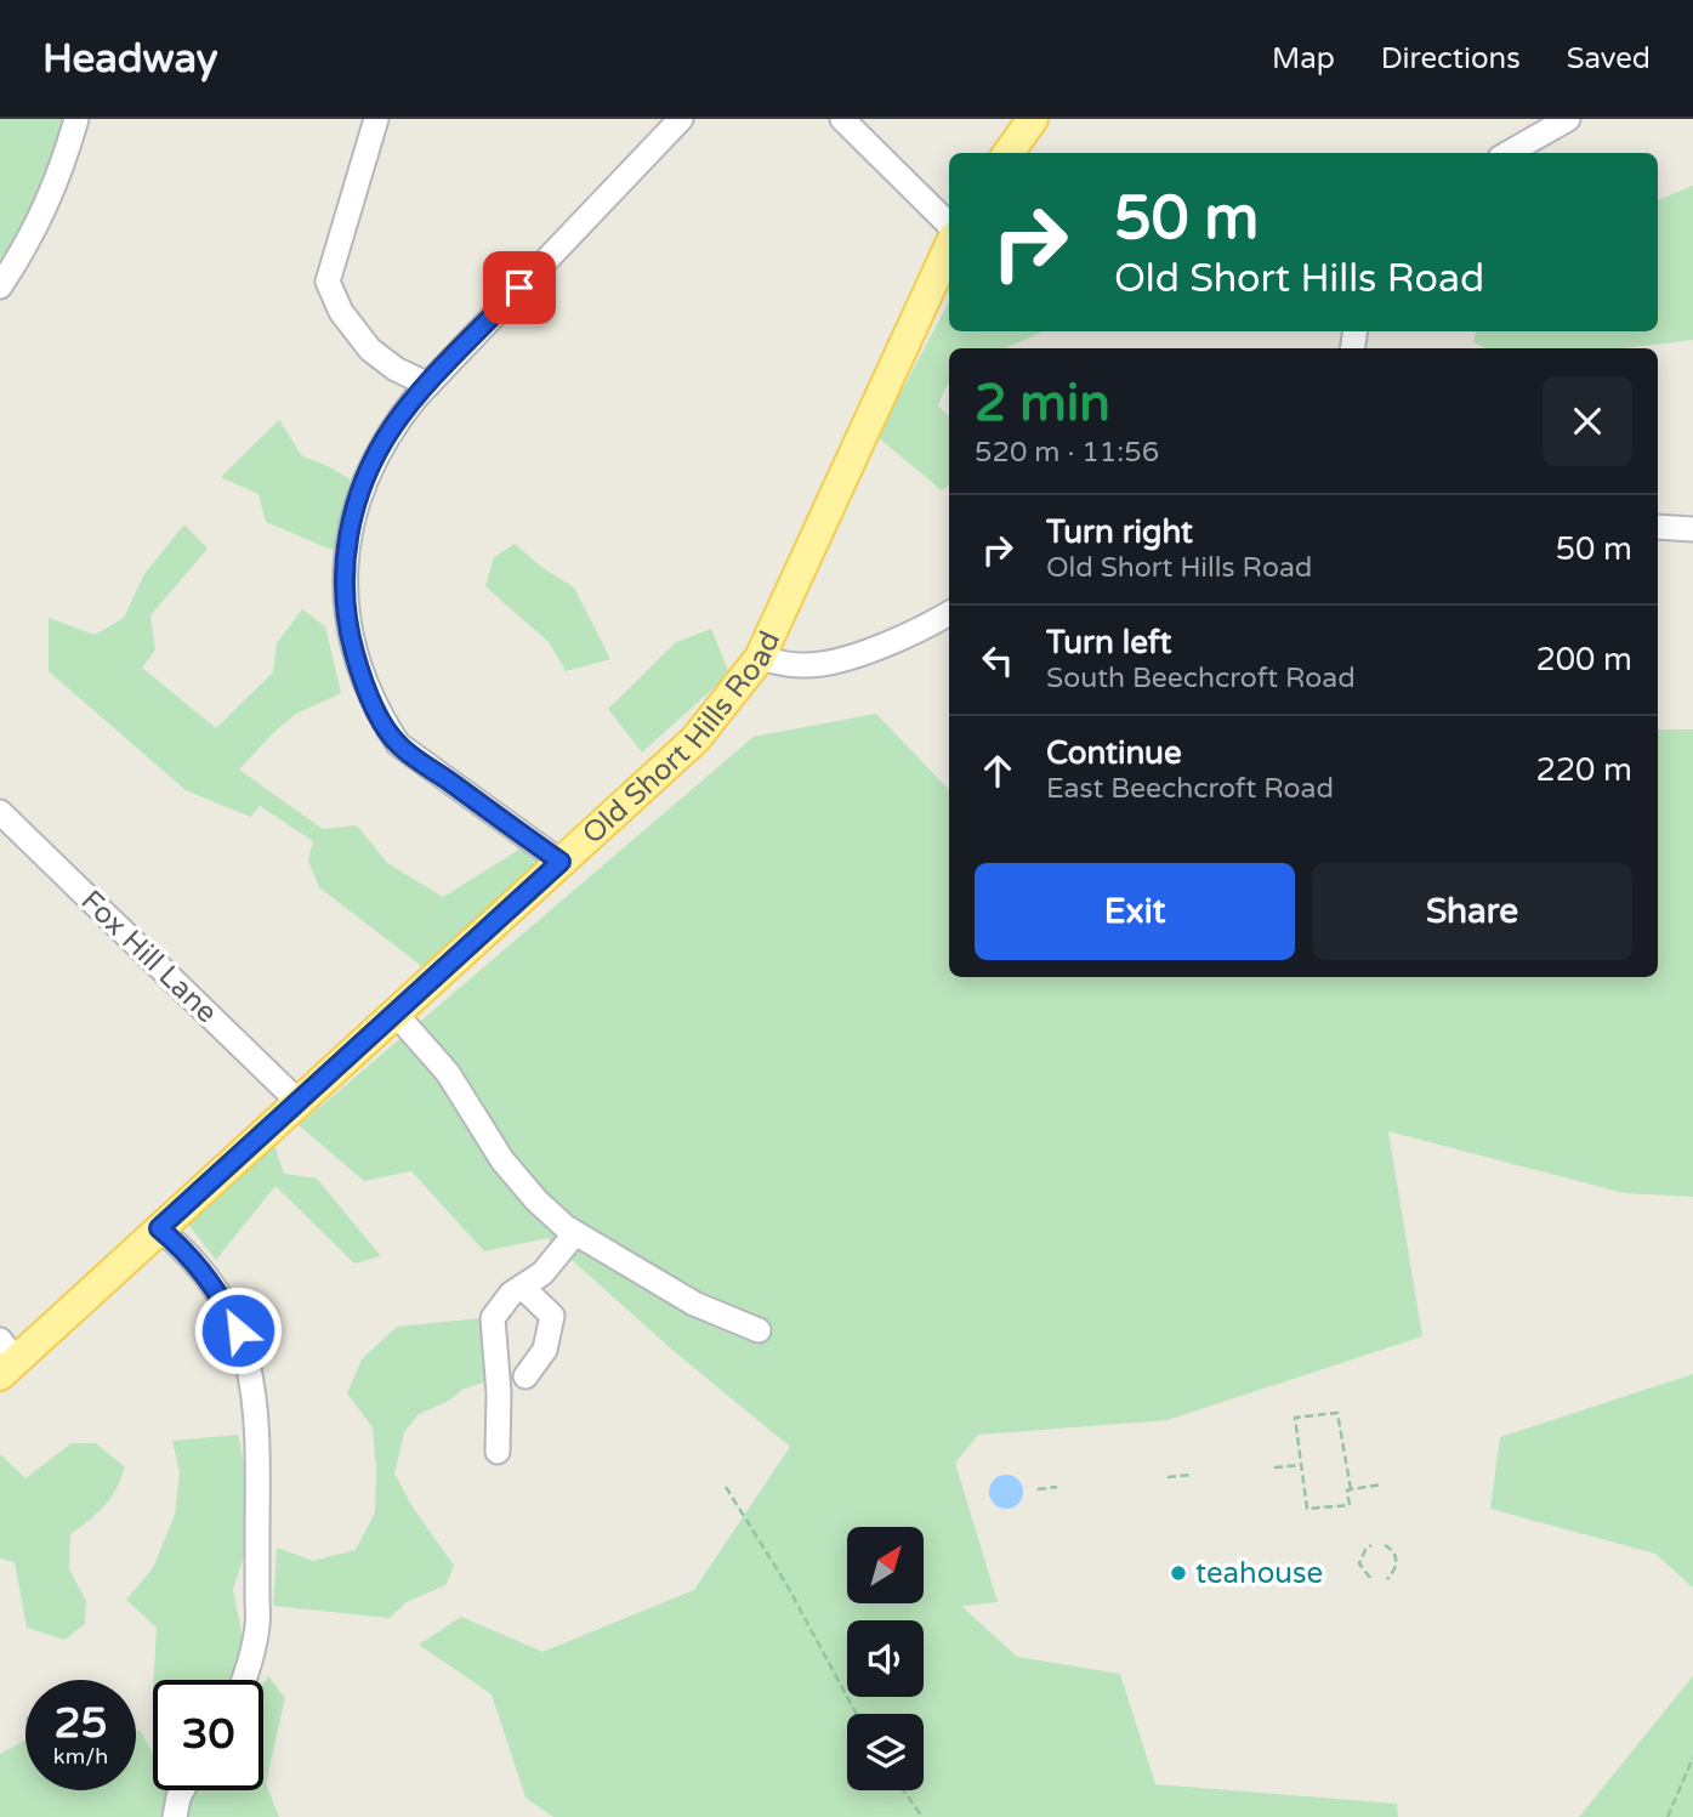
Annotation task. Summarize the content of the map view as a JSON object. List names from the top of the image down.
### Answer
{
  "streets": {
    "main road": ["Old Short Hills Road"],
    "street": ["Fox Hill Lane"]
  },
  "crossings": [
    ["Old Short Hills Road", "Fox Hill Lane"]
  ],
  "places": ["teahouse"],
  "north": "top right",
  "page": {
    "header": "Headway",
    "nav": ["Map", "Directions", "Saved"],
    "turn": ["50 m", "Old Short Hills Road"],
    "heading": ["2 min", "520 m · 11:56"],
    "list": [
      {
        "name": "Turn right",
        "note": "Old Short Hills Road",
        "value": "50 m"
      },
      {
        "name": "Turn left",
        "note": "South Beechcroft Road",
        "value": "200 m"
      },
      {
        "name": "Continue",
        "note": "East Beechcroft Road",
        "value": "220 m"
      }
    ],
    "buttons": ["Exit", "Share"],
    "speed": "25 km/h",
    "limit": "30"
  }
}
